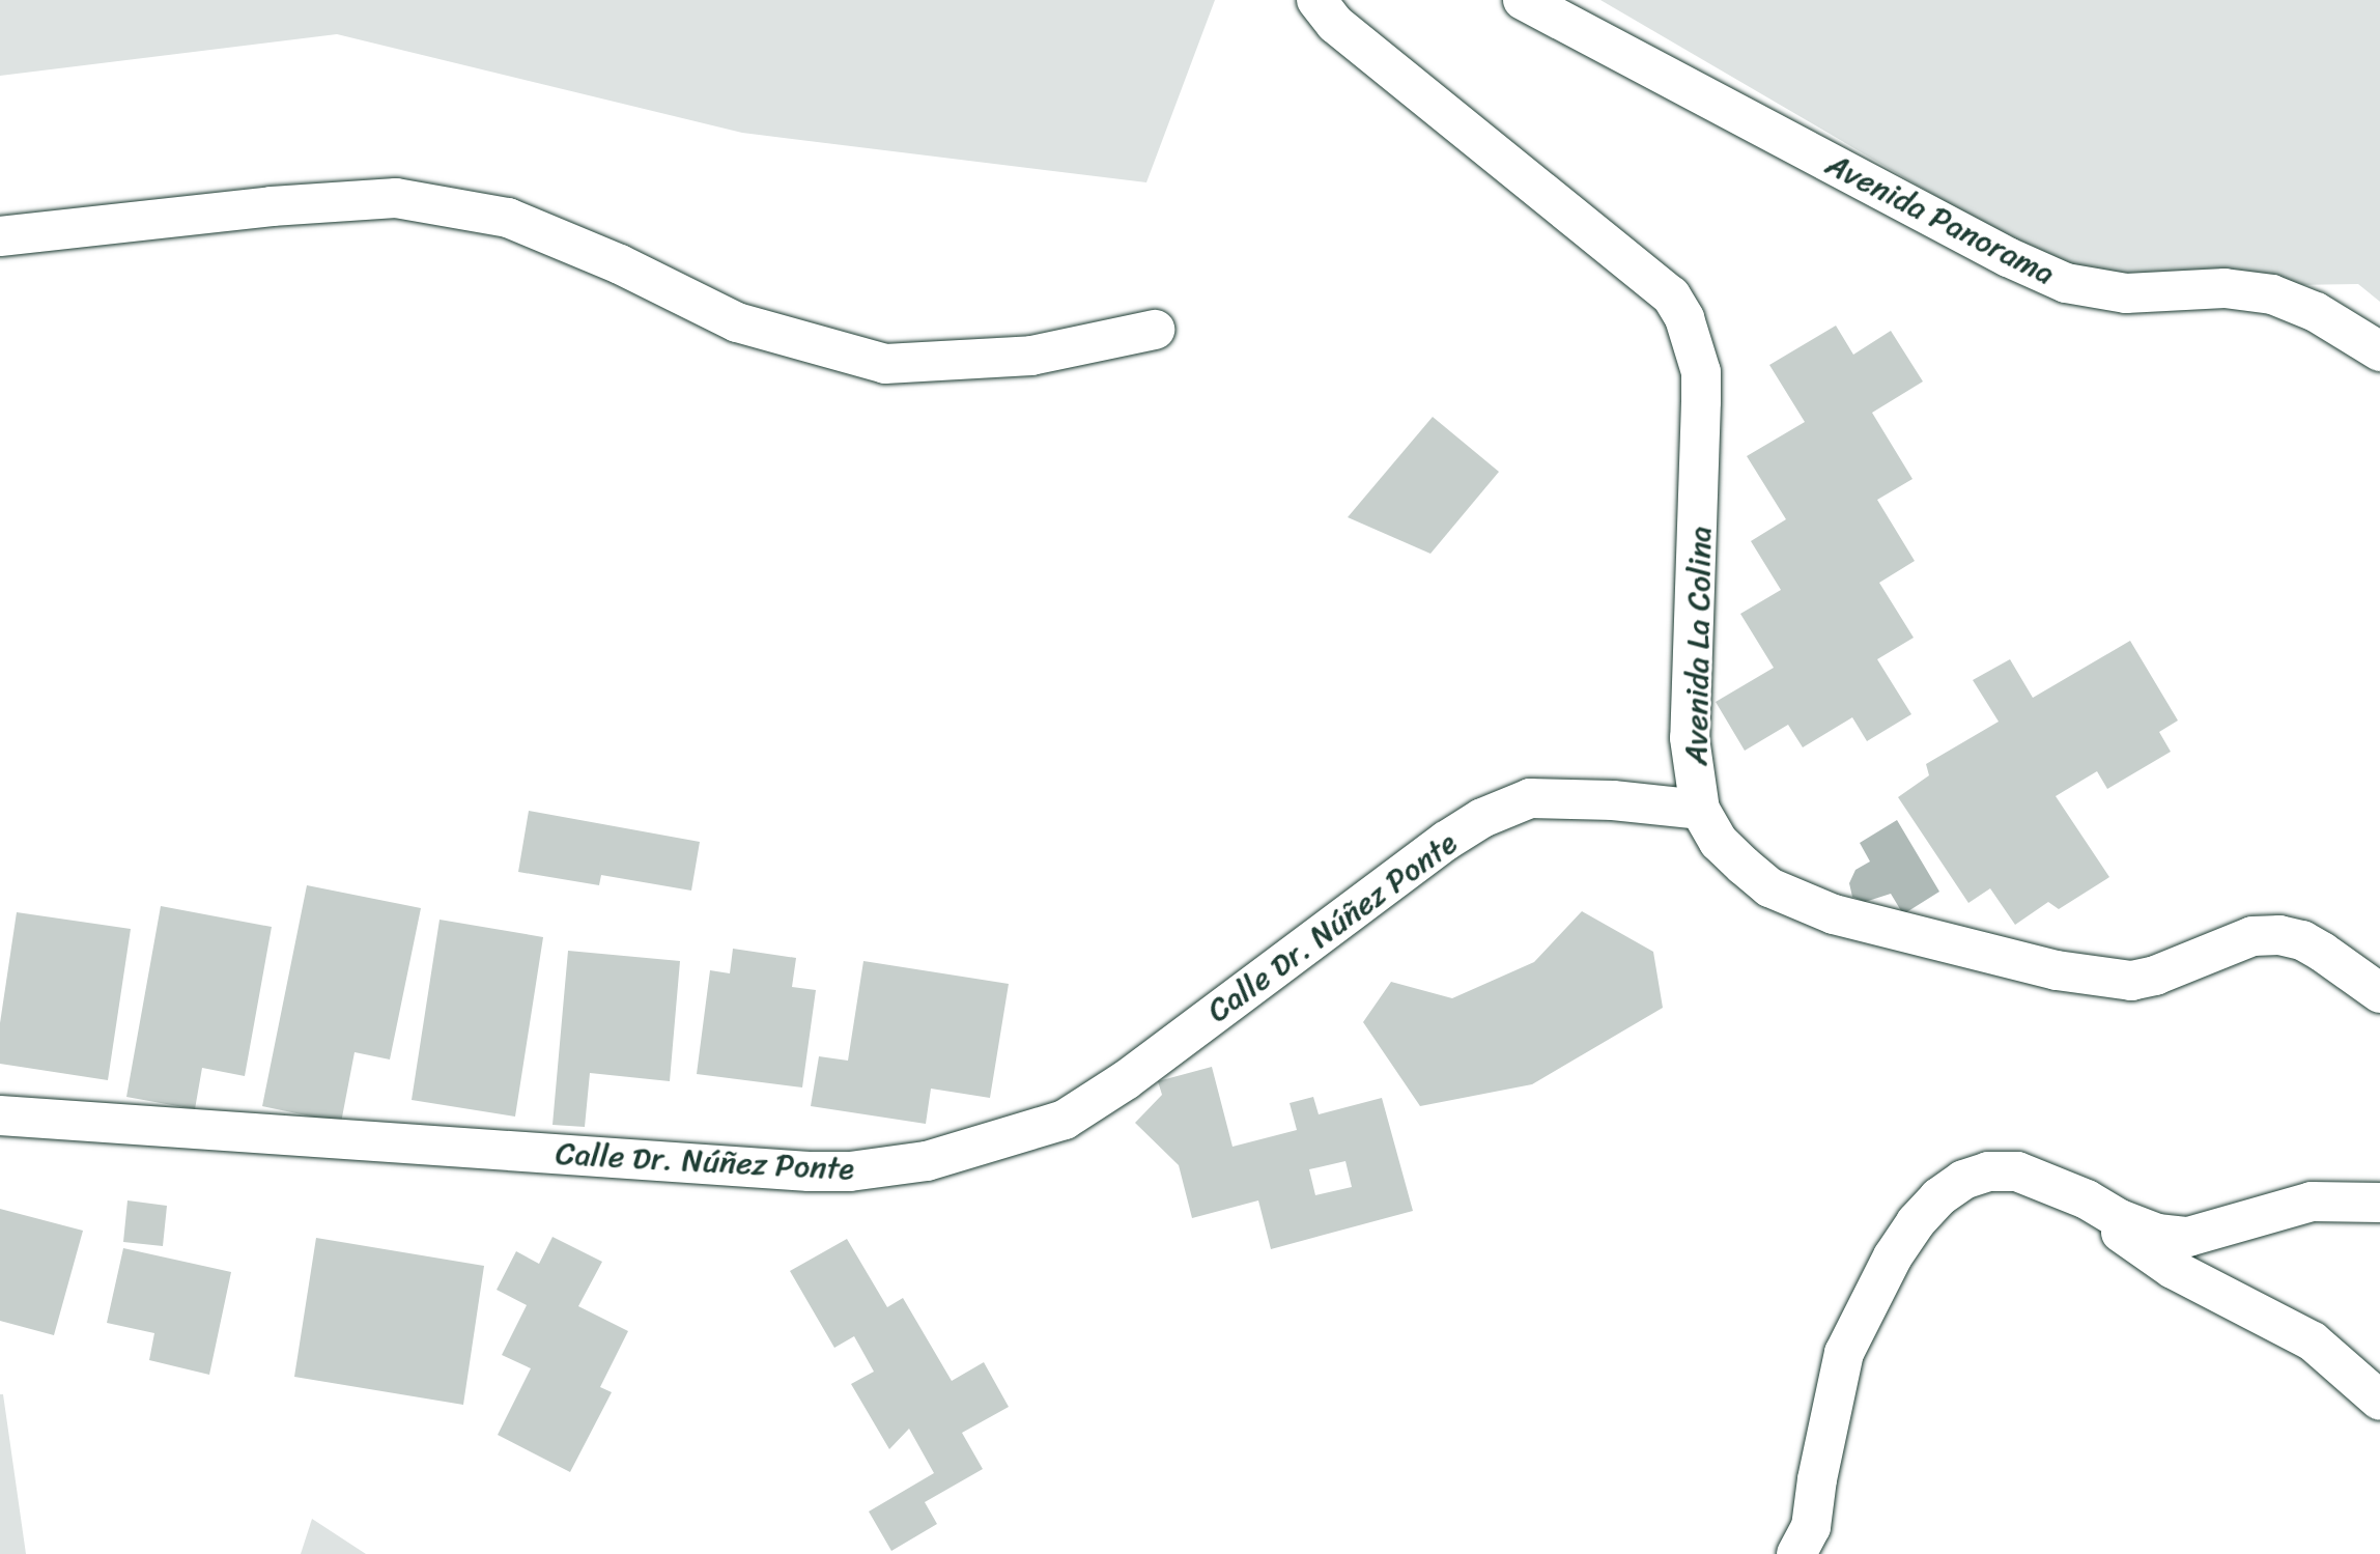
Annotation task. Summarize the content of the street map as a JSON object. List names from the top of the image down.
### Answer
{
  "streets": {
    "street": ["Avenida Panorama", "Avenida La Colina", "Calle Dr. Núñez Ponte"]
  },
  "crossings": [
    ["Avenida La Colina", "Calle Dr. Núñez Ponte"]
  ]
}
